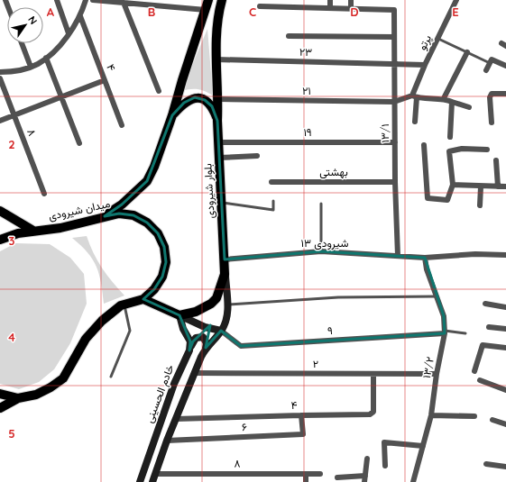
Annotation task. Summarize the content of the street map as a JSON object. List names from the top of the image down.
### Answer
{
  "streets": {
    "main road": ["بلوار شیرودی", "میدان شیرودی", "خادم الحسینی"],
    "street": [
      "پرتو",
      "۲۳",
      "۴",
      "۲۱",
      "۸",
      "۱۹",
      "۱۳/۱",
      "بهشتی",
      "شیرودی ۱۳",
      "۹",
      "۲",
      "۱۳/۲",
      "۶"
    ]
  },
  "crossings": [
    ["پرتو", "۲۳"],
    ["۲۳", "۱۳/۱"],
    ["۲۳", "بلوار شیرودی"],
    ["۴", "۲"],
    ["۴", "۶"],
    ["۲۱", "۱۳/۱"],
    ["۲۱", "بلوار شیرودی"],
    ["۱۹", "۱۳/۱"],
    ["۱۹", "بلوار شیرودی"],
    ["۱۳/۱", "بهشتی"],
    ["۱۳/۱", "شیرودی ۱۳"],
    ["بلوار شیرودی", "شیرودی ۱۳"],
    ["شیرودی ۱۳", "۱۳/۲"],
    ["۹", "۱۳/۲"],
    ["۲", "۱۳/۲"]
  ],
  "north": "top right",
  "grid": {
    "columns": [
      "A",
      "B",
      "C",
      "D",
      "E"
    ],
    "rows": [
      "2",
      "3",
      "4",
      "5"
    ]
  }
}
